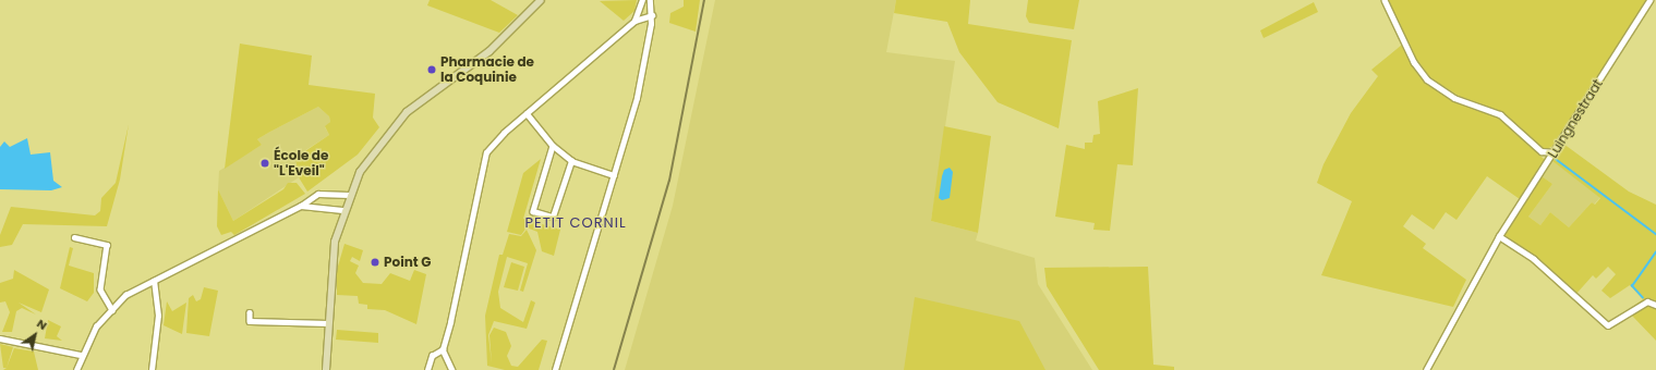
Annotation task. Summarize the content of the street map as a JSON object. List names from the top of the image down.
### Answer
{
  "streets": {
    "street": ["Luingnestraat"]
  },
  "districts": ["PETIT CORNIL"],
  "places": ["Pharmacie de la Coquinie", "École de \"L'Eveil\"", "Point G"],
  "north": "top right"
}
